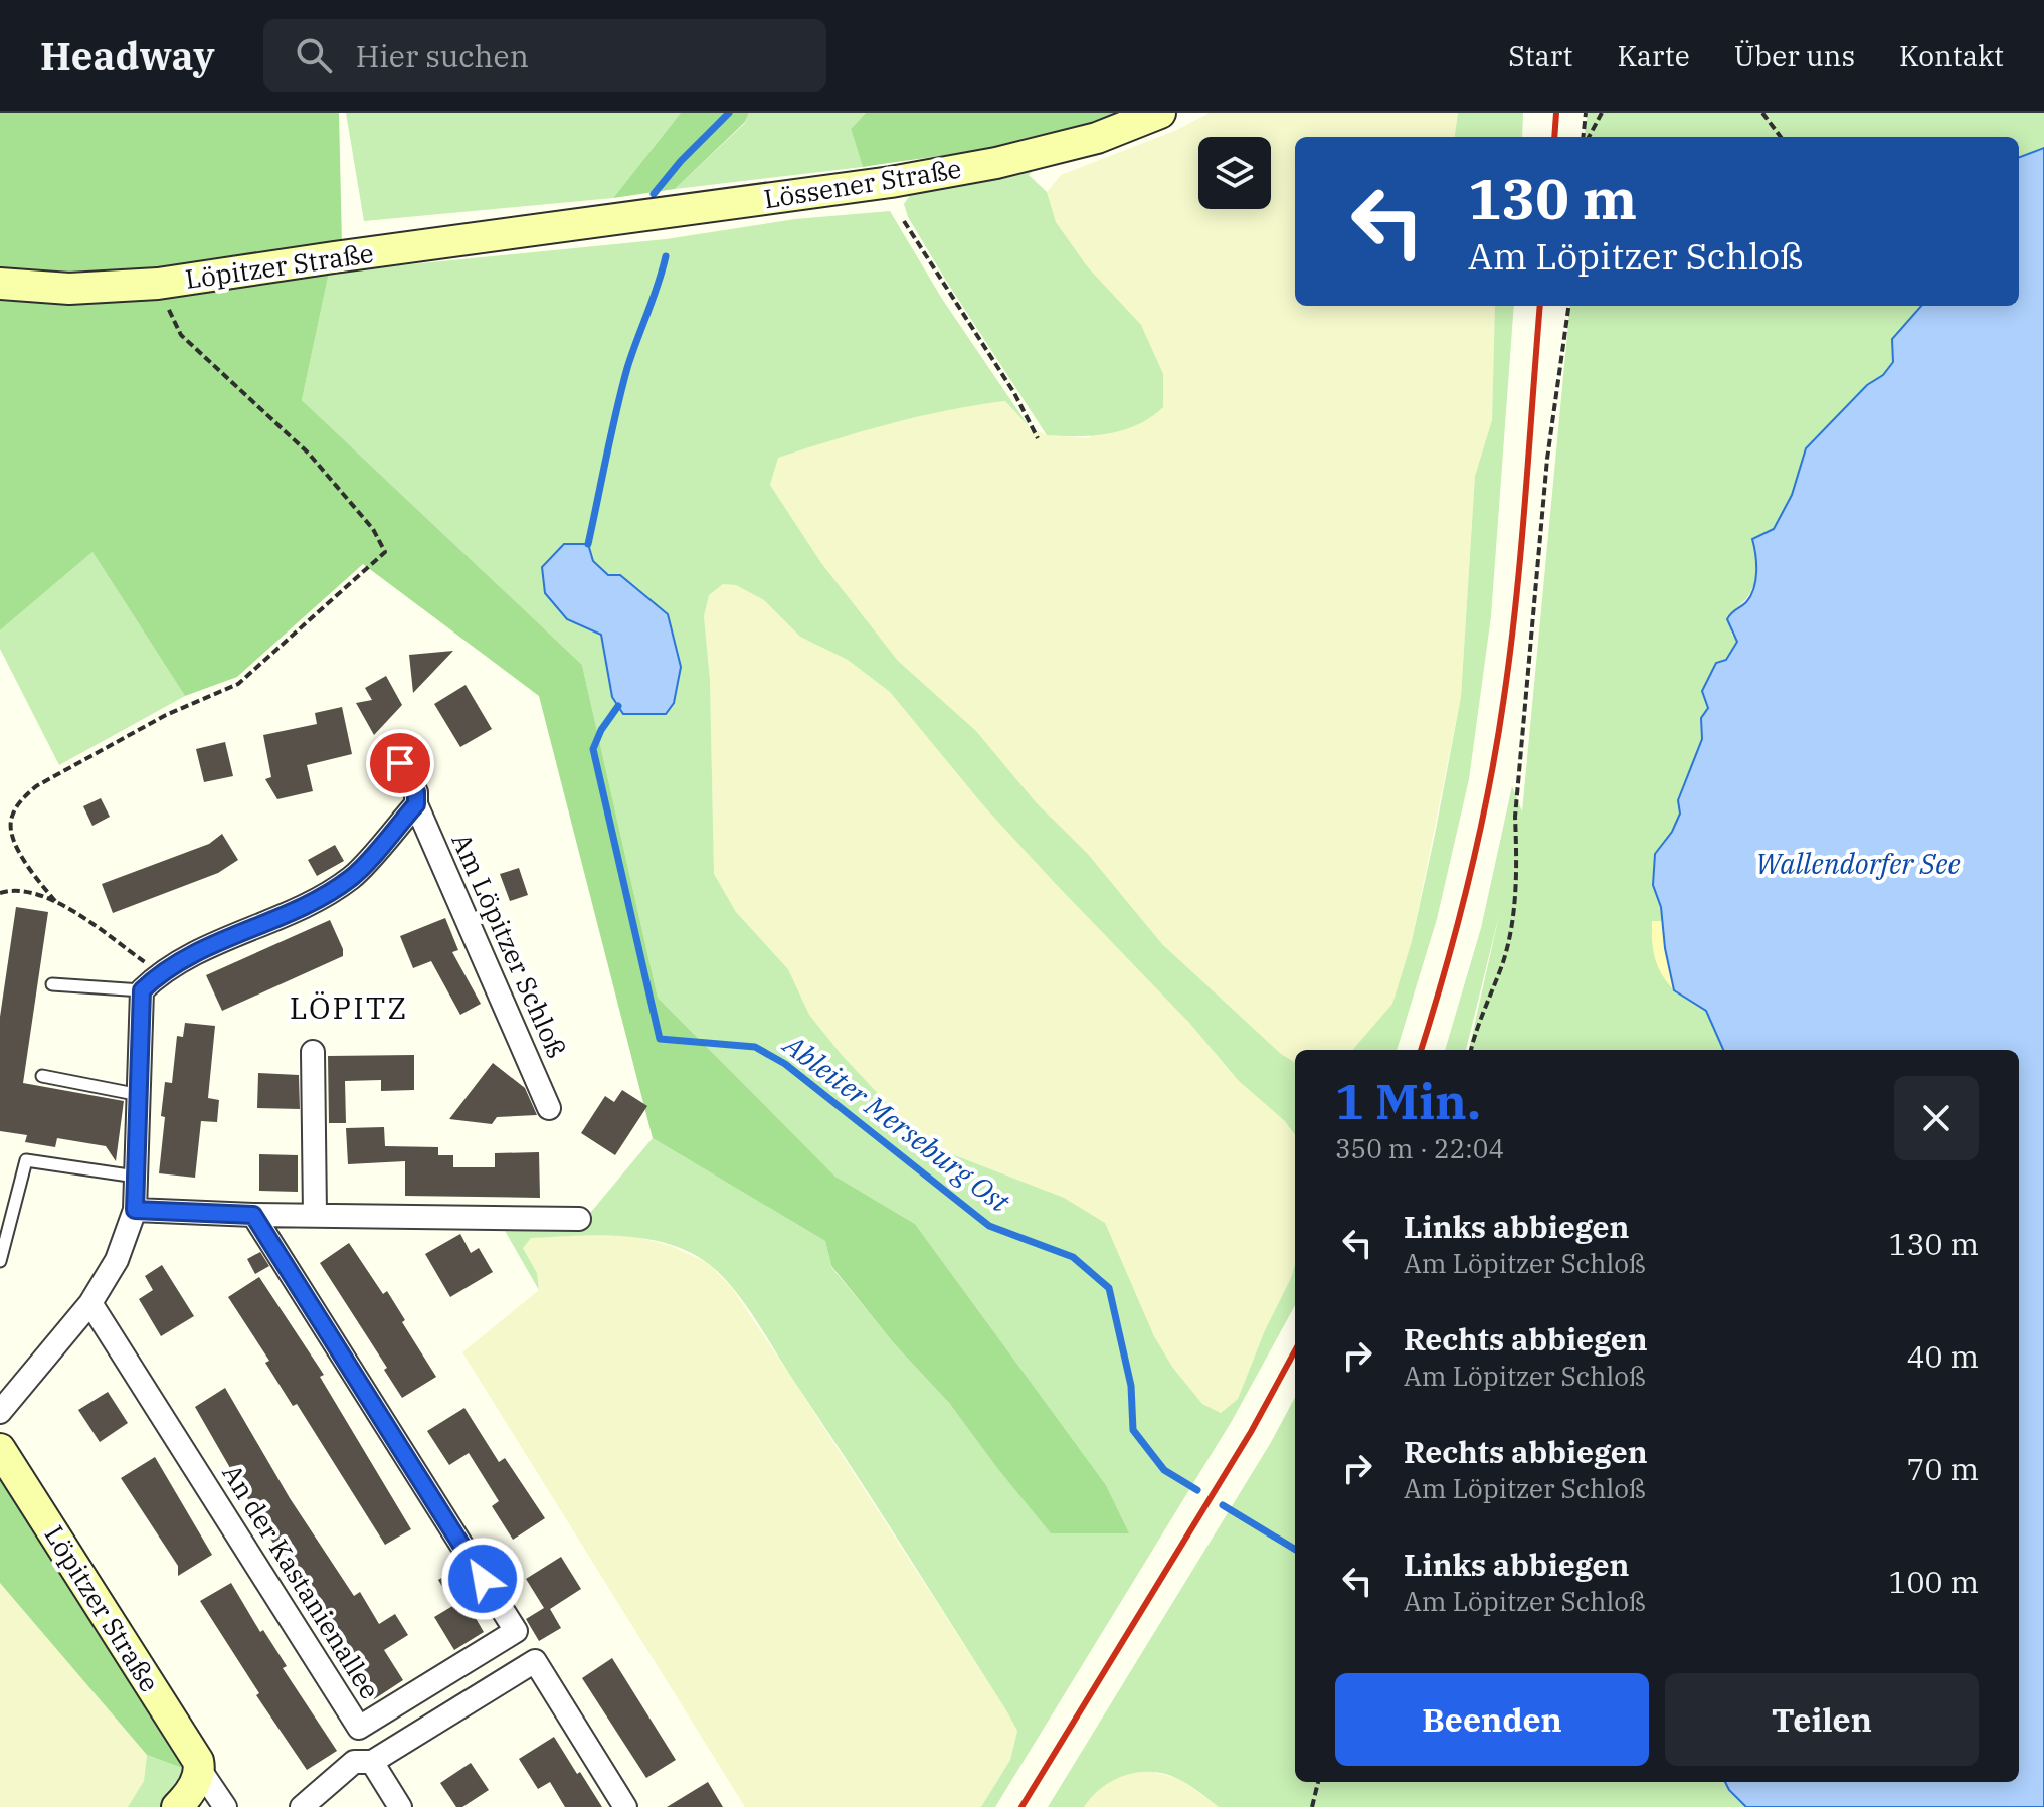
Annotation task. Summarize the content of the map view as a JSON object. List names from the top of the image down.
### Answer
{
  "streets": {
    "street": [
      "Lössener Straße",
      "Löpitzer Straße",
      "Am Löpitzer Schloß",
      "An der Kastanienallee"
    ]
  },
  "crossings": [
    ["Lössener Straße", "Löpitzer Straße"]
  ],
  "districts": ["LÖPITZ"],
  "water": ["Wallendorfer See", "Ableiter Merseburg Ost"],
  "page": {
    "header": "Headway",
    "search": "Hier suchen",
    "nav": [
      "Start",
      "Karte",
      "Über uns",
      "Kontakt"
    ],
    "turn": ["130 m", "Am Löpitzer Schloß"],
    "heading": ["1 Min.", "350 m · 22:04"],
    "list": [
      {
        "name": "Links abbiegen",
        "note": "Am Löpitzer Schloß",
        "value": "130 m"
      },
      {
        "name": "Rechts abbiegen",
        "note": "Am Löpitzer Schloß",
        "value": "40 m"
      },
      {
        "name": "Rechts abbiegen",
        "note": "Am Löpitzer Schloß",
        "value": "70 m"
      },
      {
        "name": "Links abbiegen",
        "note": "Am Löpitzer Schloß",
        "value": "100 m"
      }
    ],
    "buttons": ["Beenden", "Teilen"]
  }
}
